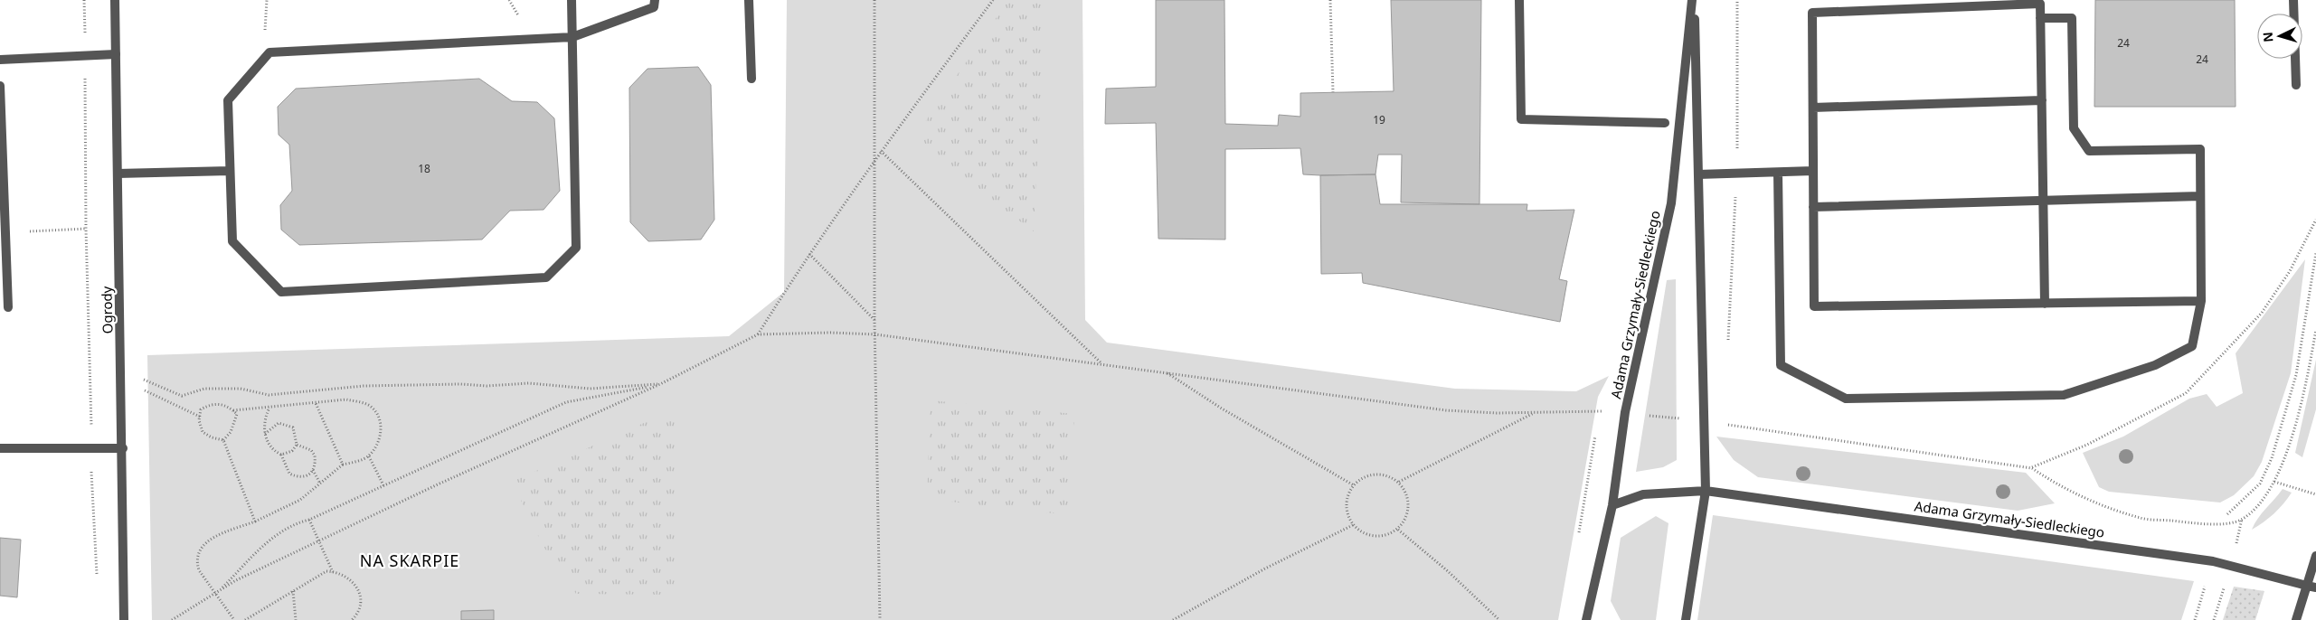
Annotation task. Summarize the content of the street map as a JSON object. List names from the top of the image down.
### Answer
{
  "streets": {
    "street": ["Adama Grzymały-Siedleckiego", "Ogrody"]
  },
  "districts": ["NA SKARPIE"],
  "house_numbers": [
    "24",
    "24",
    "19",
    "18"
  ],
  "north": "left"
}
